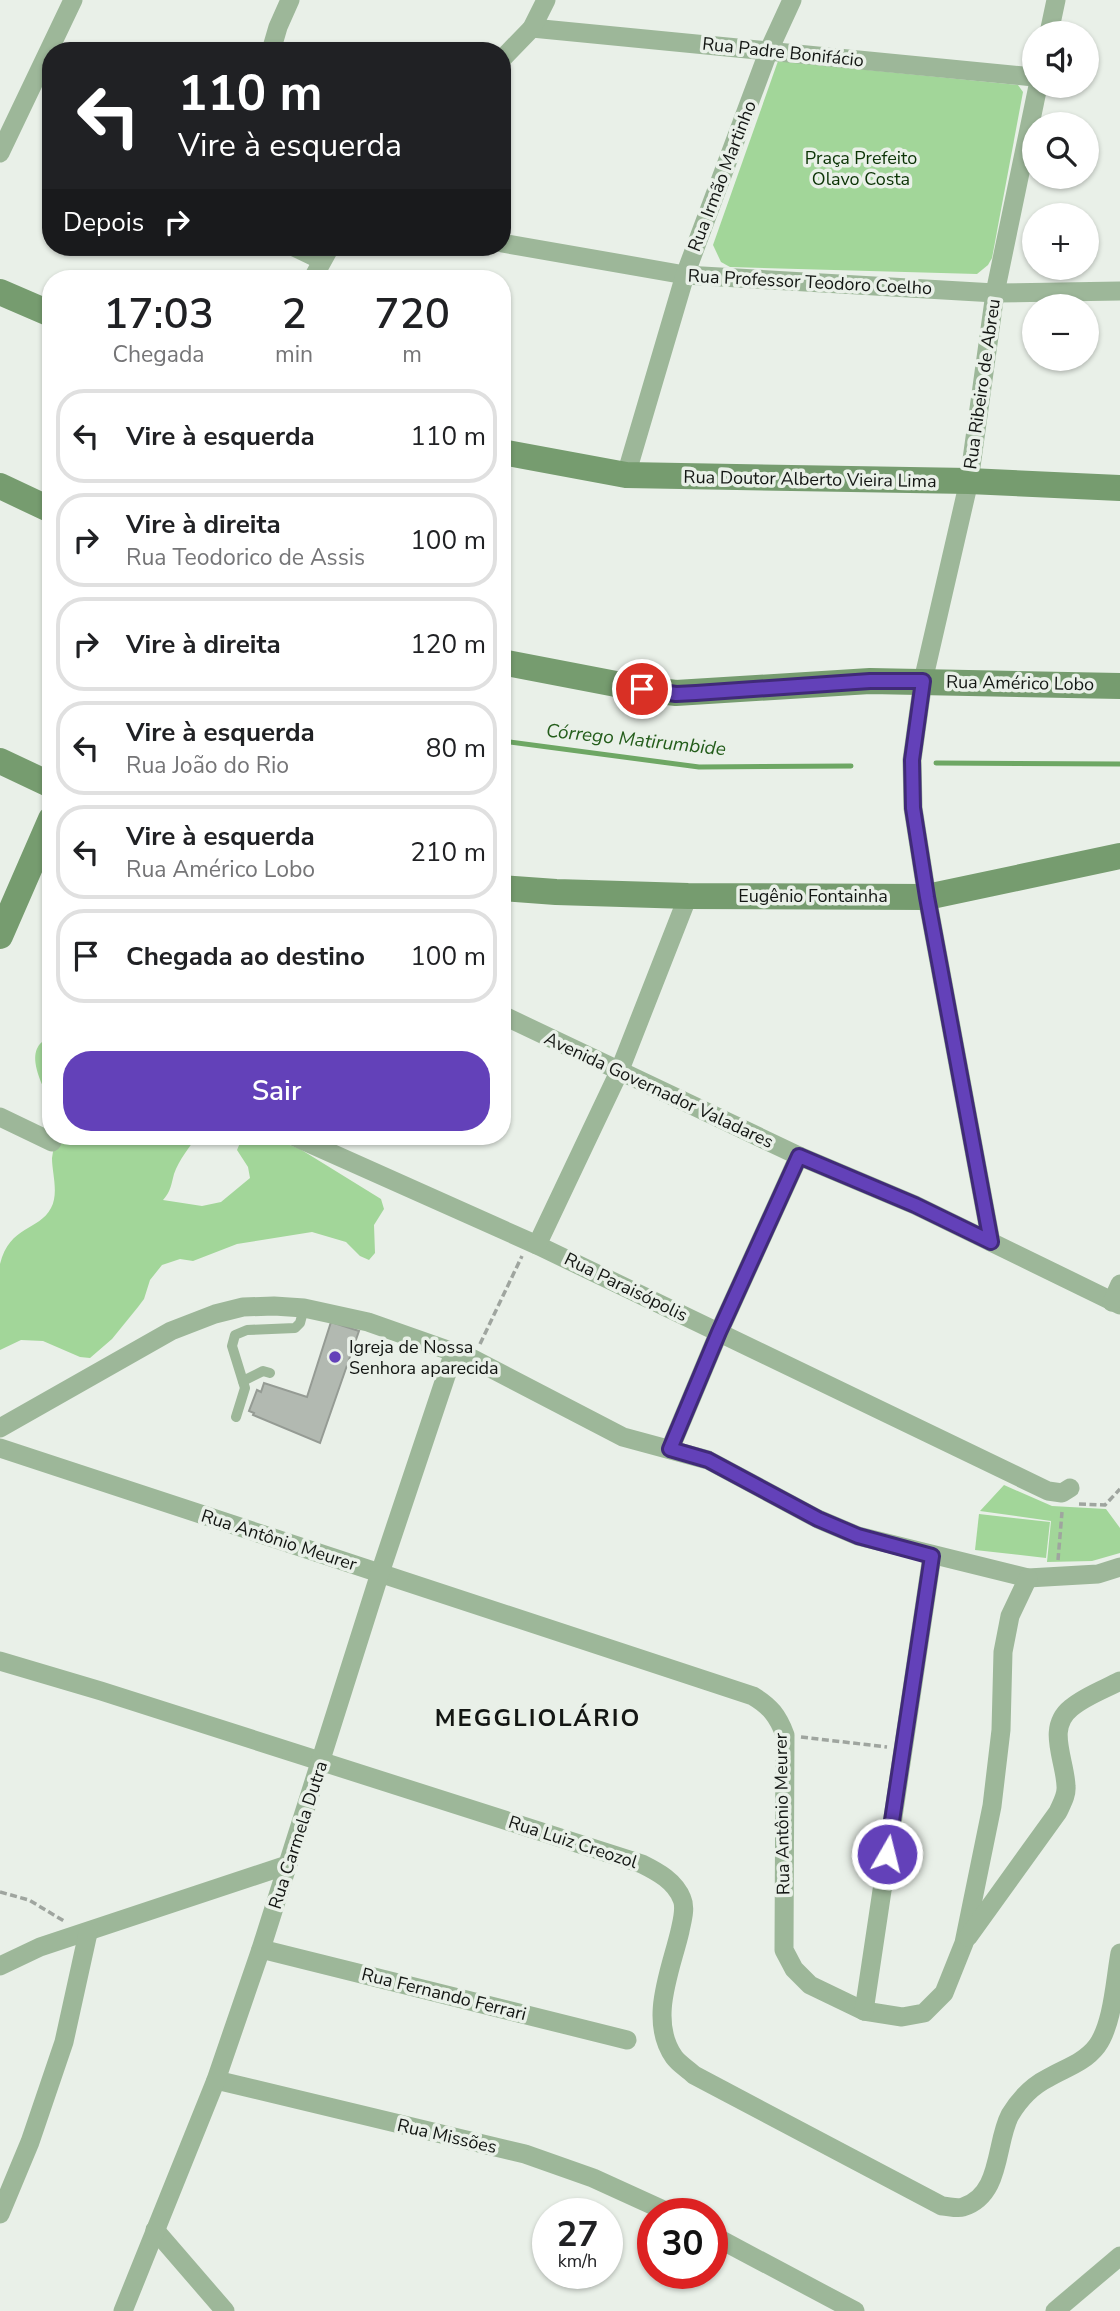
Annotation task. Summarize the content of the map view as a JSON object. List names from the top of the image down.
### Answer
{
  "streets": {
    "main road": ["Rua Doutor Alberto Vieira Lima", "Rua Américo Lobo", "Eugênio Fontainha"],
    "street": [
      "Rua Padre Bonifácio",
      "Rua Irmão Martinho",
      "Rua Professor Teodoro Coelho",
      "Rua Ribeiro de Abreu",
      "Avenida Governador Valadares",
      "Rua Paraisópolis",
      "Rua Antônio Meurer",
      "Rua Carmela Dutra",
      "Rua Luiz Creozol",
      "Rua Fernando Ferrari",
      "Rua Missões"
    ]
  },
  "crossings": [
    ["Rua Padre Bonifácio", "Rua Irmão Martinho"],
    ["Rua Irmão Martinho", "Rua Professor Teodoro Coelho"],
    ["Rua Irmão Martinho", "Rua Doutor Alberto Vieira Lima"],
    ["Rua Professor Teodoro Coelho", "Rua Ribeiro de Abreu"],
    ["Rua Ribeiro de Abreu", "Rua Doutor Alberto Vieira Lima"],
    ["Rua Ribeiro de Abreu", "Rua Américo Lobo"],
    ["Rua Ribeiro de Abreu", "Eugênio Fontainha"],
    ["Rua Ribeiro de Abreu", "Avenida Governador Valadares"],
    ["Rua Antônio Meurer", "Rua Carmela Dutra"],
    ["Rua Carmela Dutra", "Rua Luiz Creozol"],
    ["Rua Carmela Dutra", "Rua Fernando Ferrari"],
    ["Rua Carmela Dutra", "Rua Missões"]
  ],
  "districts": ["MEGGLIOLÁRIO"],
  "water": ["Córrego Matirumbide"],
  "parks": ["Praça Prefeito Olavo Costa"],
  "places": ["Igreja de Nossa Senhora aparecida"],
  "page": {
    "map_buttons": ["+", "−"],
    "turn": ["110 m", "Vire à esquerda"],
    "then": "Depois",
    "eta": [
      "17:03",
      "Chegada",
      "2",
      "min",
      "720",
      "m"
    ],
    "list": [
      {
        "name": "Vire à esquerda",
        "value": "110 m"
      },
      {
        "name": "Vire à direita",
        "note": "Rua Teodorico de Assis",
        "value": "100 m"
      },
      {
        "name": "Vire à direita",
        "value": "120 m"
      },
      {
        "name": "Vire à esquerda",
        "note": "Rua João do Rio",
        "value": "80 m"
      },
      {
        "name": "Vire à esquerda",
        "note": "Rua Américo Lobo",
        "value": "210 m"
      },
      {
        "name": "Chegada ao destino",
        "value": "100 m"
      }
    ],
    "buttons": "Sair",
    "speed": "27 km/h",
    "limit": "30"
  }
}
